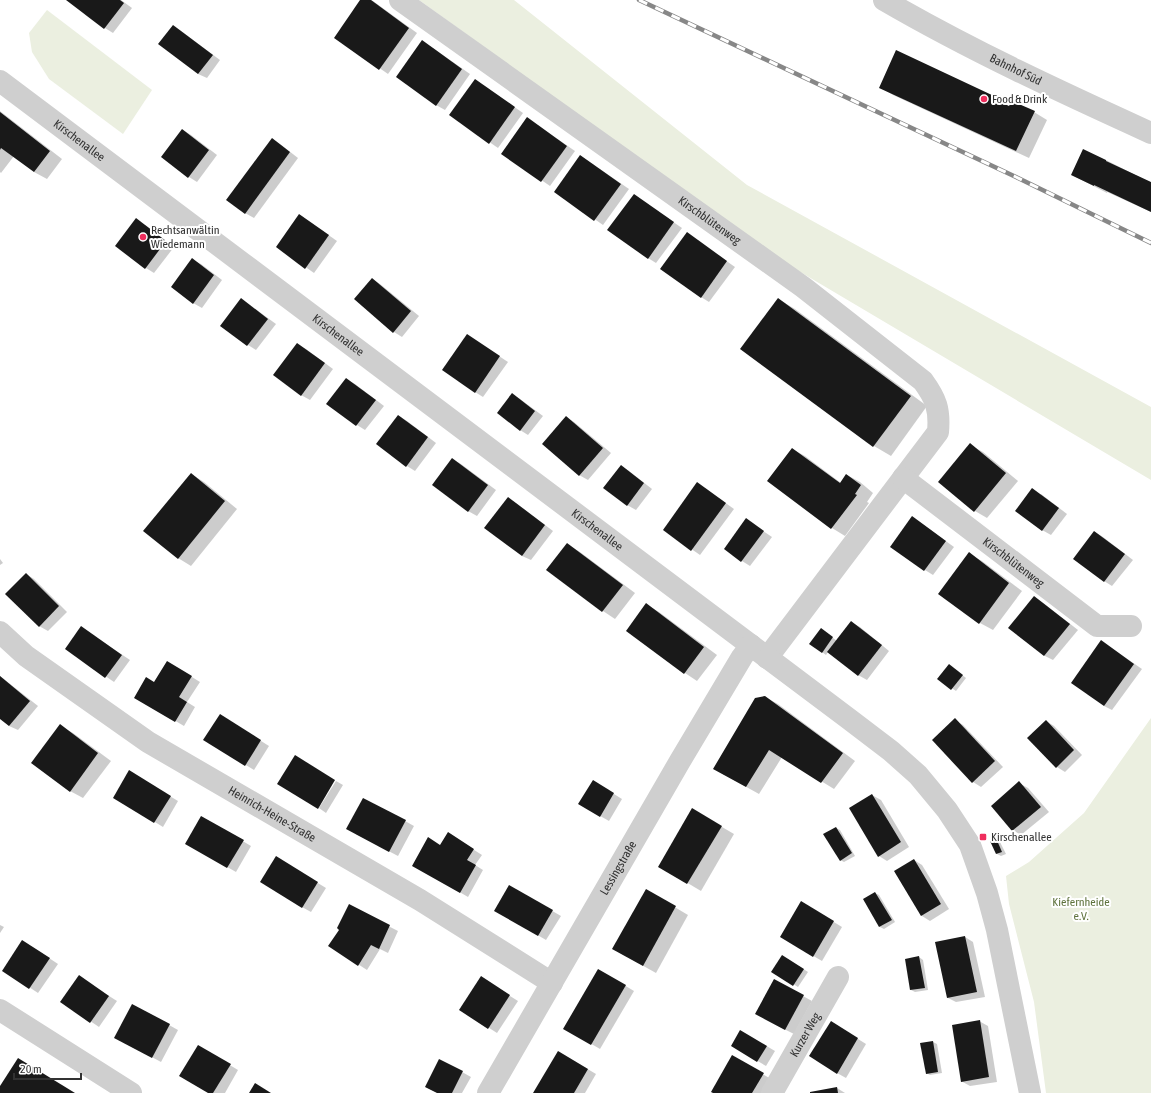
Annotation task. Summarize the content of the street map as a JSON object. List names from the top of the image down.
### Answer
{
  "streets": {
    "street": [
      "Bahnhof Süd",
      "Kirschenallee",
      "Kirschblütenweg",
      "Heinrich-Heine-Straße",
      "Lessingstraße",
      "Kurzer Weg"
    ]
  },
  "crossings": [
    ["Kirschenallee", "Kirschblütenweg"],
    ["Kirschenallee", "Lessingstraße"],
    ["Kirschblütenweg", "Lessingstraße"],
    ["Heinrich-Heine-Straße", "Lessingstraße"]
  ],
  "parks": ["Kiefernheide e.V."],
  "places": {
    "other": ["Food & Drink", "Rechtsanwältin Wiedemann"],
    "transit": ["Kirschenallee"]
  },
  "scale_bar": "20 m"
}
